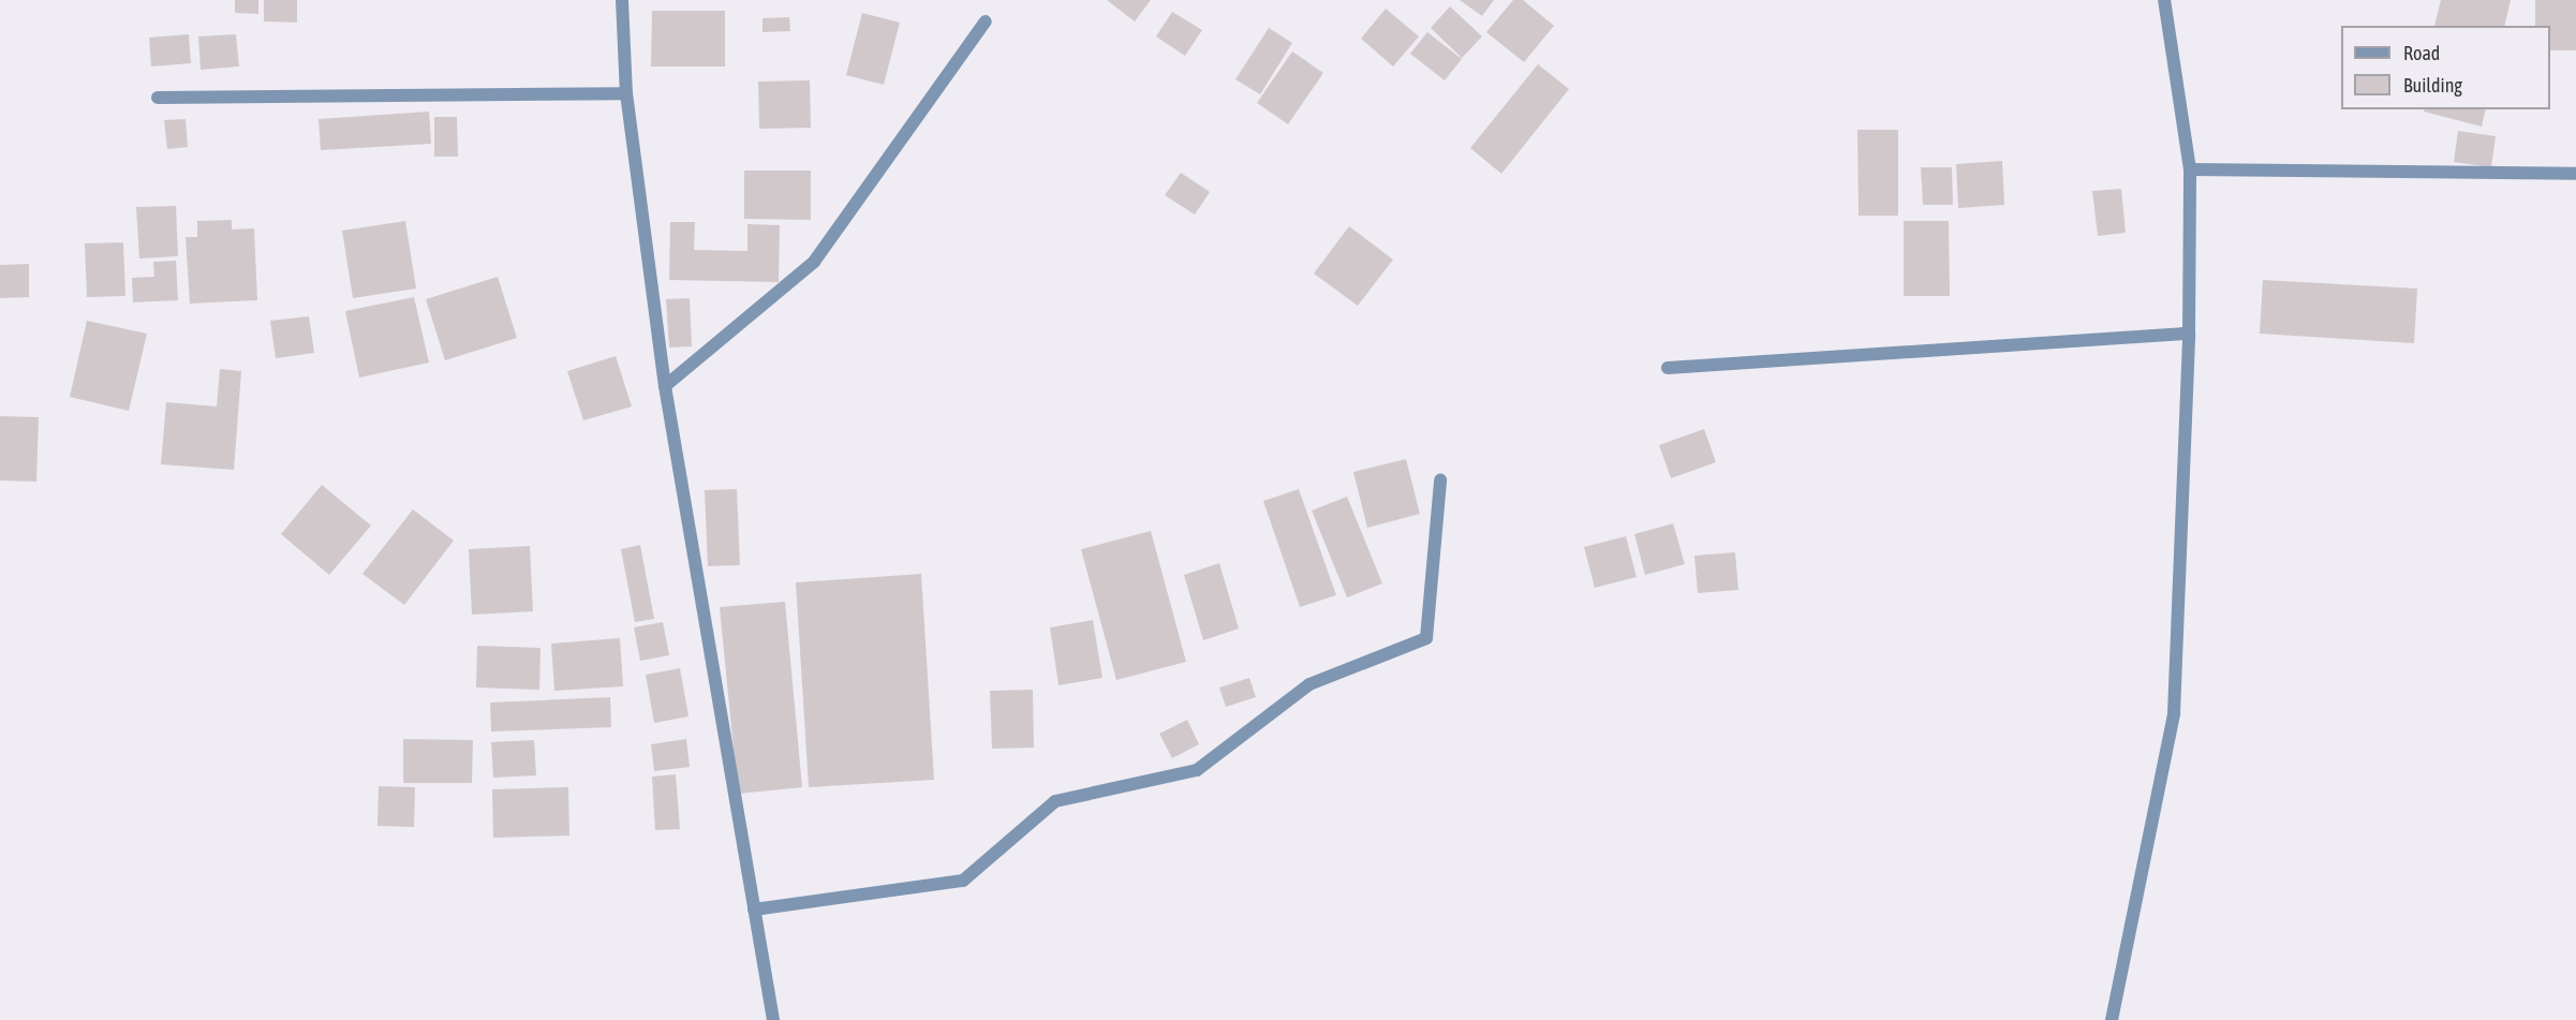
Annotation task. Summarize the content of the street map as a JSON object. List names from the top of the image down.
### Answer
{
  "legend": ["Road", "Building"]
}
